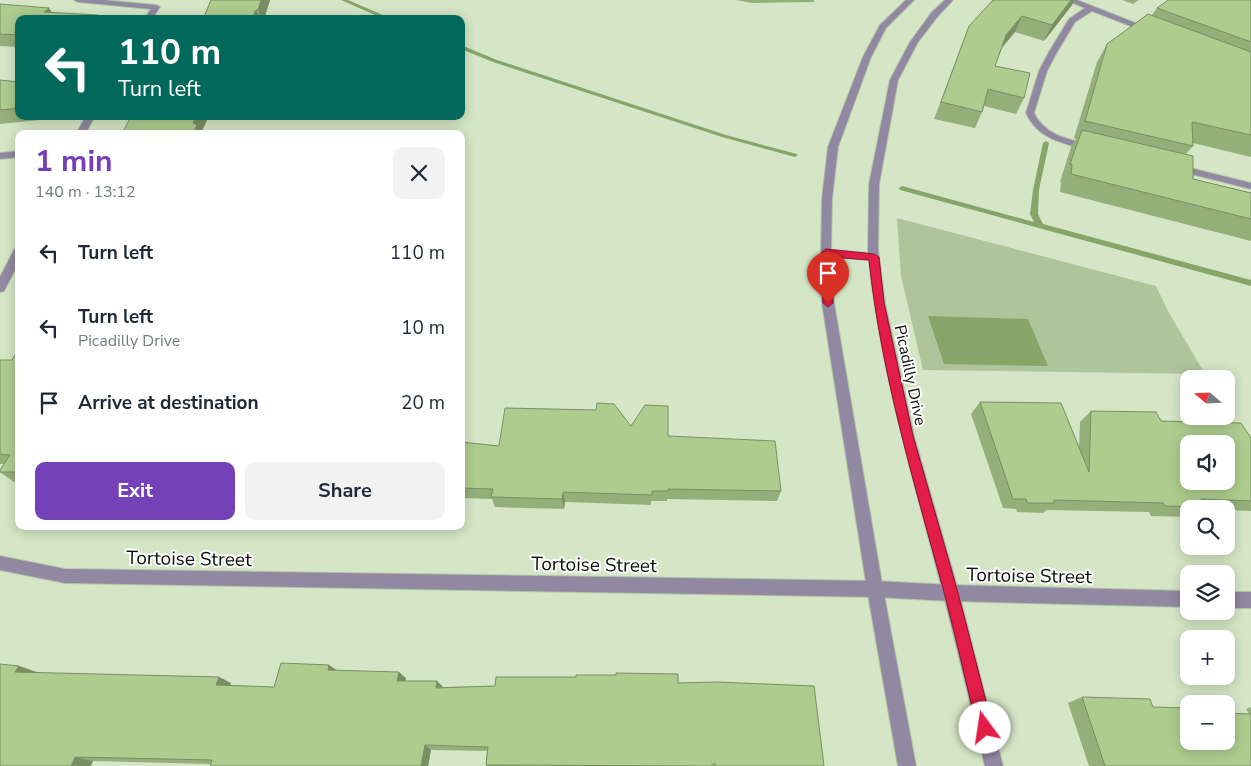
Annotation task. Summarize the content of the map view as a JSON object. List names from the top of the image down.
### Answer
{
  "streets": {
    "street": ["Picadilly Drive", "Tortoise Street"]
  },
  "crossings": [
    ["Picadilly Drive", "Tortoise Street"]
  ],
  "north": "left",
  "page": {
    "turn": ["110 m", "Turn left"],
    "heading": ["1 min", "140 m · 13:12"],
    "list": [
      {
        "name": "Turn left",
        "value": "110 m"
      },
      {
        "name": "Turn left",
        "note": "Picadilly Drive",
        "value": "10 m"
      },
      {
        "name": "Arrive at destination",
        "value": "20 m"
      }
    ],
    "map_buttons": ["+", "−"],
    "buttons": ["Exit", "Share"]
  }
}
